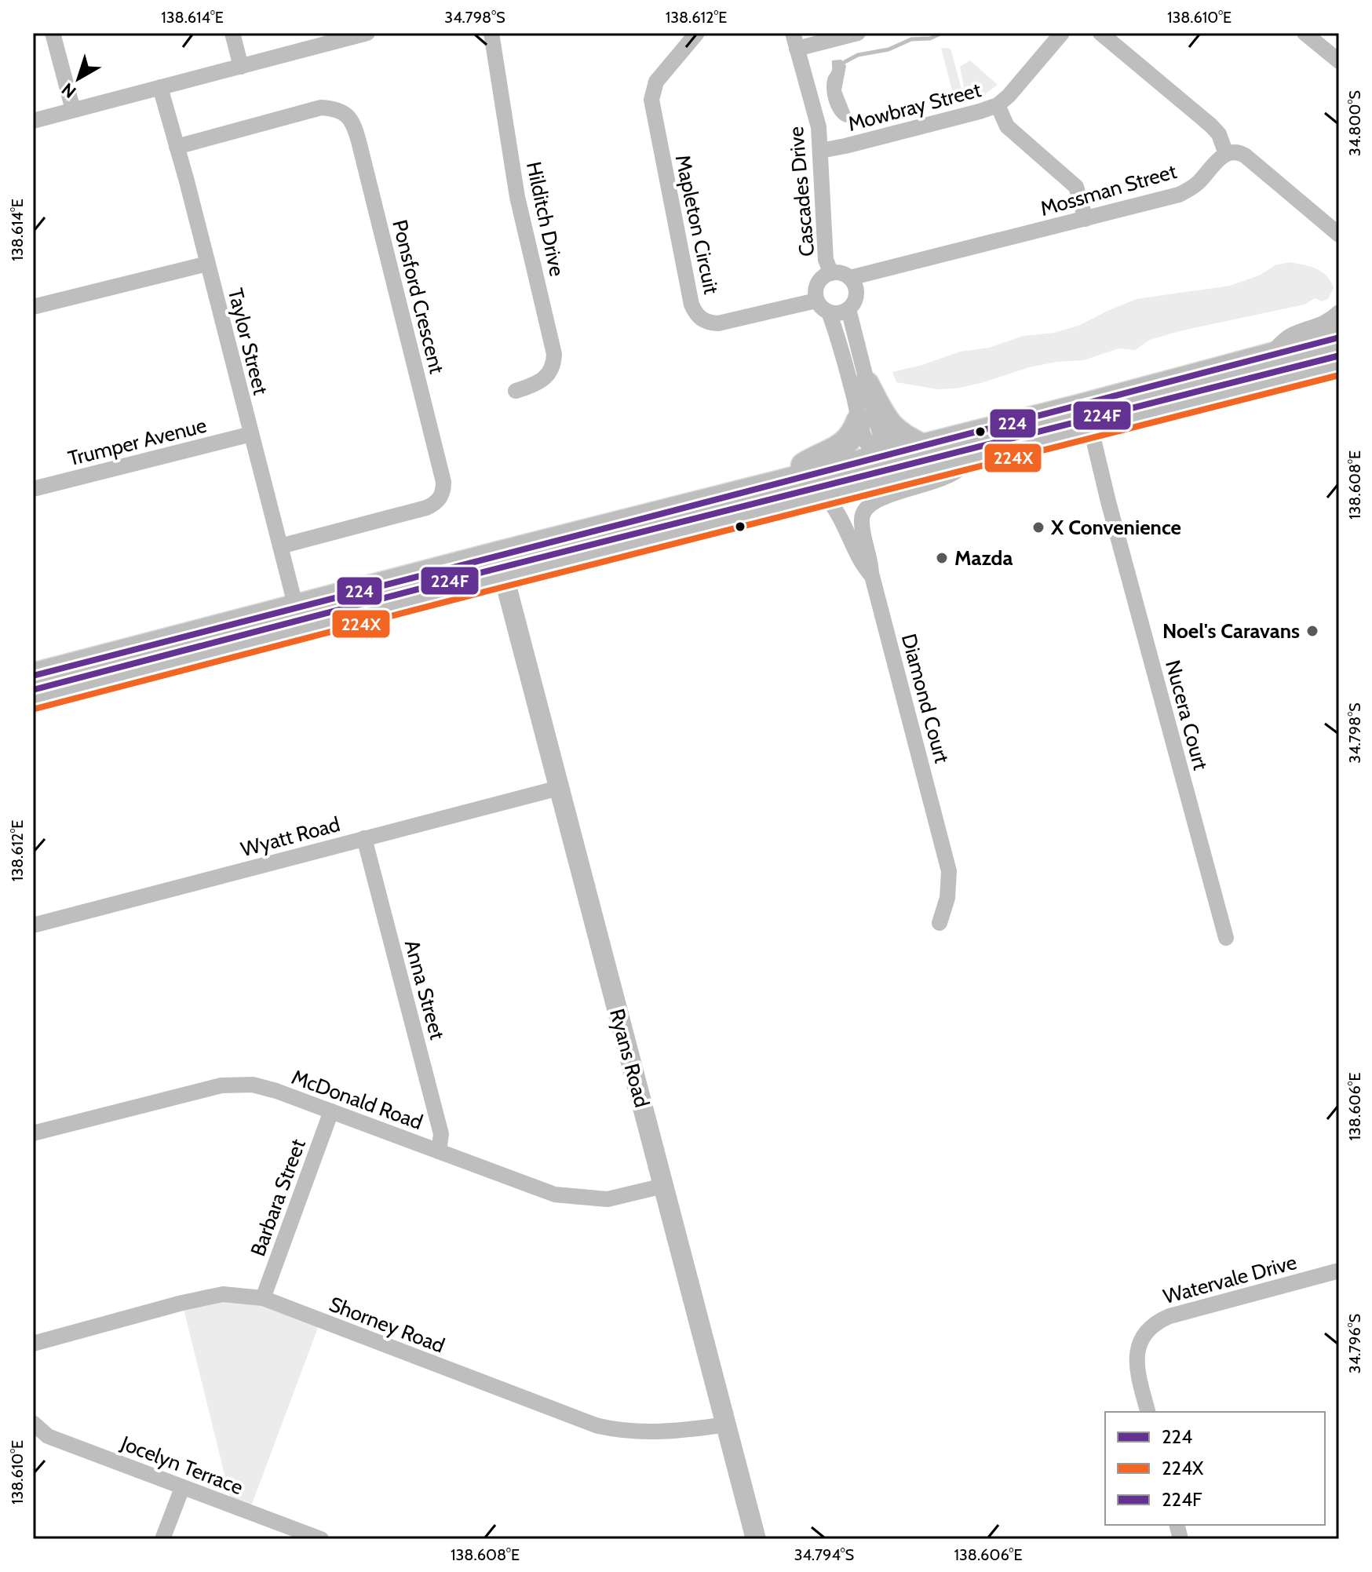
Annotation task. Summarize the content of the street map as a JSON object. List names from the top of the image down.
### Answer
{
  "streets": {
    "street": [
      "Mowbray Street",
      "Mossman Street",
      "Cascades Drive",
      "Hilditch Drive",
      "Mapleton Circuit",
      "Ponsford Crescent",
      "Taylor Street",
      "Trumper Avenue",
      "Diamond Court",
      "Nucera Court",
      "Wyatt Road",
      "Anna Street",
      "Ryans Road",
      "McDonald Road",
      "Barbara Street",
      "Watervale Drive",
      "Shorney Road",
      "Jocelyn Terrace"
    ]
  },
  "crossings": [
    ["Mowbray Street", "Cascades Drive"],
    ["Mossman Street", "Cascades Drive"],
    ["Mossman Street", "Mapleton Circuit"],
    ["Cascades Drive", "Mapleton Circuit"],
    ["Ponsford Crescent", "Taylor Street"],
    ["Taylor Street", "Trumper Avenue"],
    ["Wyatt Road", "Anna Street"],
    ["Wyatt Road", "Ryans Road"],
    ["Anna Street", "McDonald Road"],
    ["Ryans Road", "McDonald Road"],
    ["Ryans Road", "Shorney Road"],
    ["McDonald Road", "Barbara Street"],
    ["Barbara Street", "Shorney Road"]
  ],
  "places": ["X Convenience", "Mazda", "Noel's Caravans"],
  "lines": ["transit line 224", "transit line 224F", "transit line 224X"],
  "legend": ["224", "224X", "224F"],
  "north": "bottom left",
  "coordinates": [
    "138.614°E",
    "34.798°S",
    "138.612°E",
    "138.610°E",
    "34.800°S",
    "138.608°E",
    "138.606°E",
    "34.796°S",
    "34.794°S"
  ]
}
